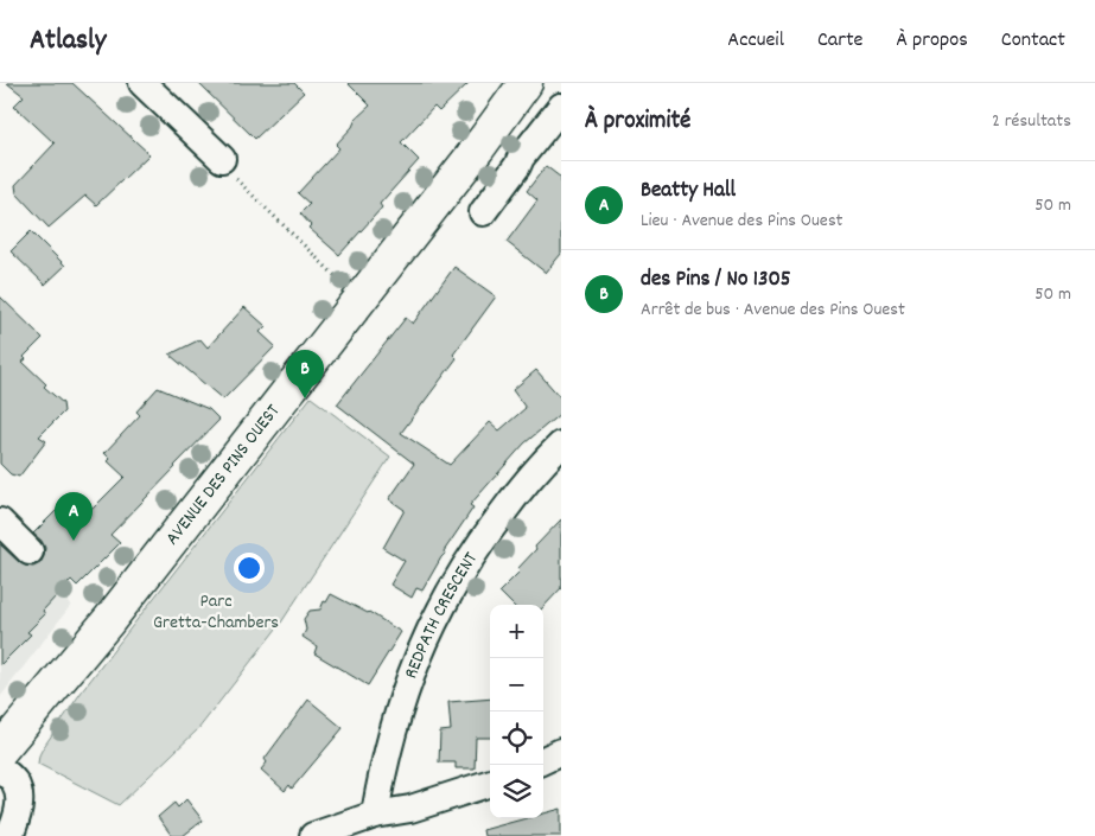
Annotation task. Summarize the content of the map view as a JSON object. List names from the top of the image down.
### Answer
{
  "streets": {
    "main road": ["AVENUE DES PINS OUEST"],
    "street": ["REDPATH CRESCENT"]
  },
  "parks": ["Parc Gretta-Chambers"],
  "page": {
    "header": "Atlasly",
    "nav": [
      "Accueil",
      "Carte",
      "À propos",
      "Contact"
    ],
    "heading": ["À proximité", "2 résultats"],
    "list": [
      {
        "mark": "A",
        "name": "Beatty Hall",
        "note": "Lieu · Avenue des Pins Ouest",
        "value": "50 m"
      },
      {
        "mark": "B",
        "name": "des Pins / No 1305",
        "note": "Arrêt de bus · Avenue des Pins Ouest",
        "value": "50 m"
      }
    ],
    "pins": ["B", "A"],
    "map_buttons": ["+", "−"]
  }
}
